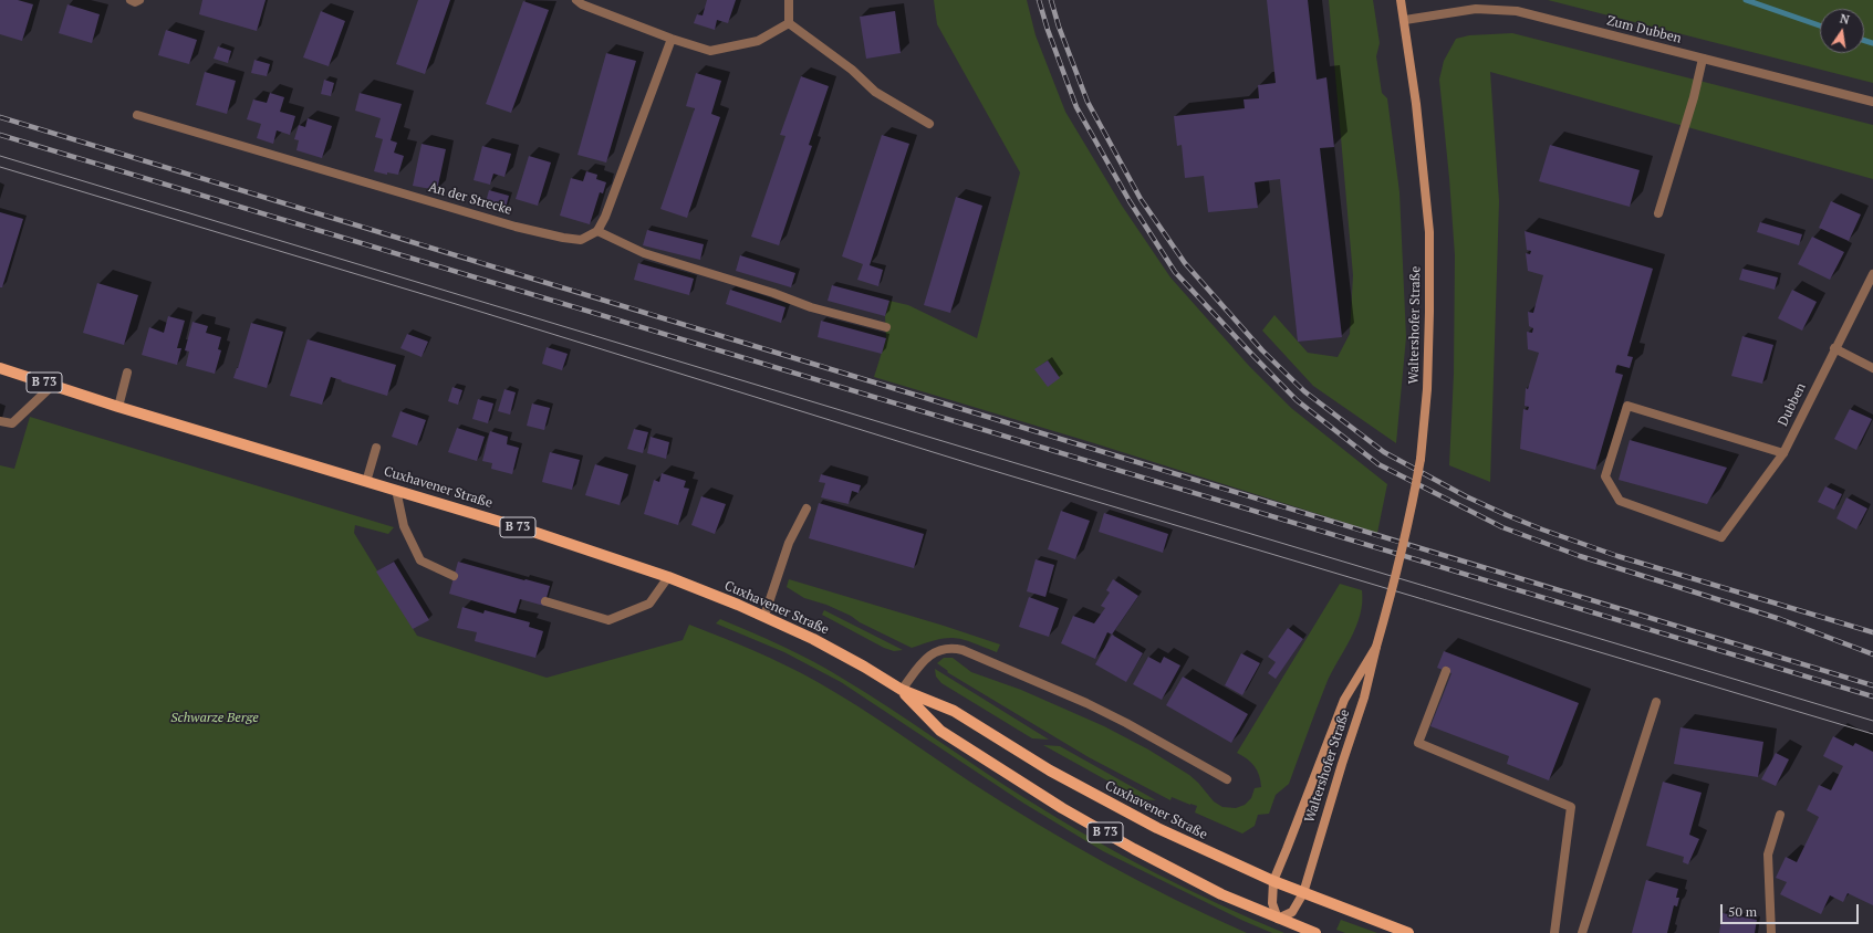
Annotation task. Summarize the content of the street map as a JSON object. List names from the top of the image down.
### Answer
{
  "streets": {
    "main road": ["Waltershofer Straße", "B 73", "Cuxhavener Straße"],
    "street": ["Zum Dubben", "An der Strecke", "Dubben"]
  },
  "crossings": [
    ["Zum Dubben", "Waltershofer Straße"],
    ["Waltershofer Straße", "Cuxhavener Straße"]
  ],
  "parks": ["Schwarze Berge"],
  "scale_bar": "50 m",
  "north": "top"
}
